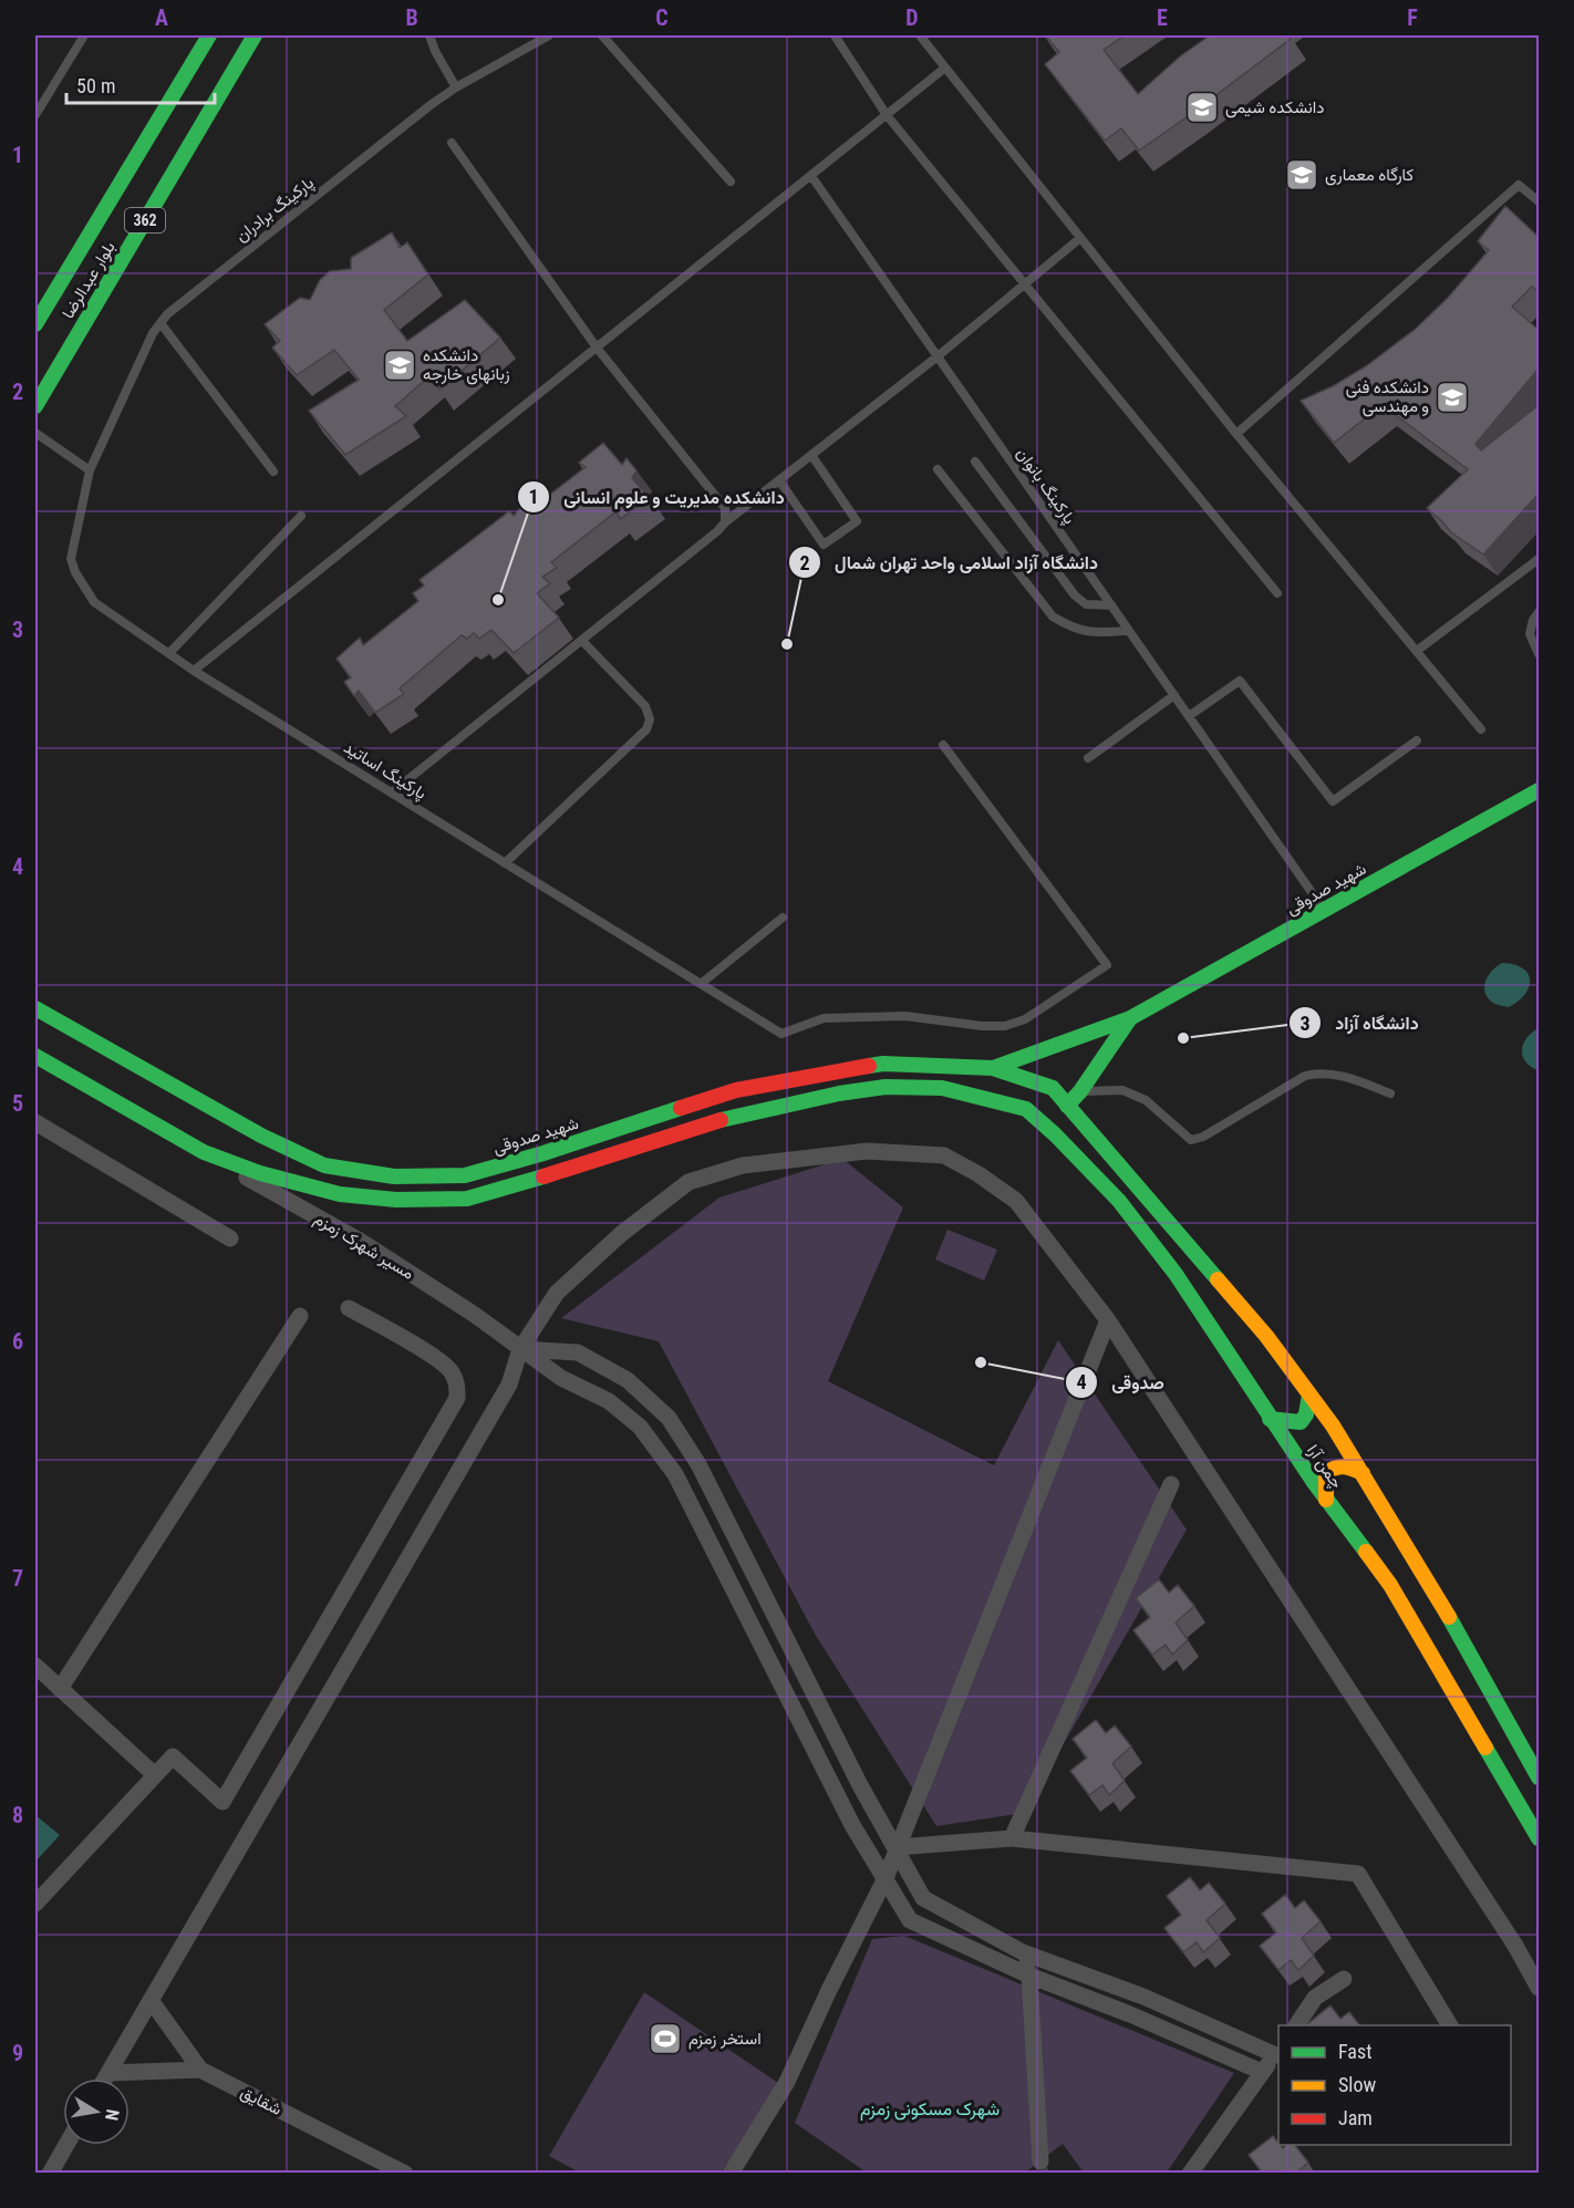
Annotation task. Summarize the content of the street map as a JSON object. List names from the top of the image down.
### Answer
{
  "streets": {
    "main road": [
      "362",
      "بلوار عبدالرضا",
      "شهید صدوقی",
      "چمن آرا"
    ],
    "street": ["مسیر شهرک زمزم", "شقایق"],
    "lane": ["پارکینگ برادران", "پارکینگ بانوان", "پارکینگ اساتید"]
  },
  "crossings": [
    ["پارکینگ برادران", "پارکینگ اساتید"],
    ["پارکینگ بانوان", "شهید صدوقی"],
    ["شهید صدوقی", "چمن آرا"]
  ],
  "districts": ["شهرک مسکونی زمزم"],
  "places": {
    "school or university": [
      "دانشکده شیمی",
      "کارگاه معماری",
      "دانشکده زبانهای خارجه",
      "دانشکده فنی و مهندسی"
    ],
    "other": [
      "دانشکده مدیریت و علوم انسانی",
      "دانشگاه آزاد اسلامی واحد تهران شمال",
      "دانشگاه آزاد",
      "صدوقی"
    ],
    "sports": ["استخر زمزم"]
  },
  "legend": ["Fast", "Slow", "Jam"],
  "scale_bar": "50 m",
  "north": "right",
  "grid": {
    "columns": [
      "A",
      "B",
      "C",
      "D",
      "E",
      "F"
    ],
    "rows": [
      "1",
      "2",
      "3",
      "4",
      "5",
      "6",
      "7",
      "8",
      "9"
    ]
  }
}
